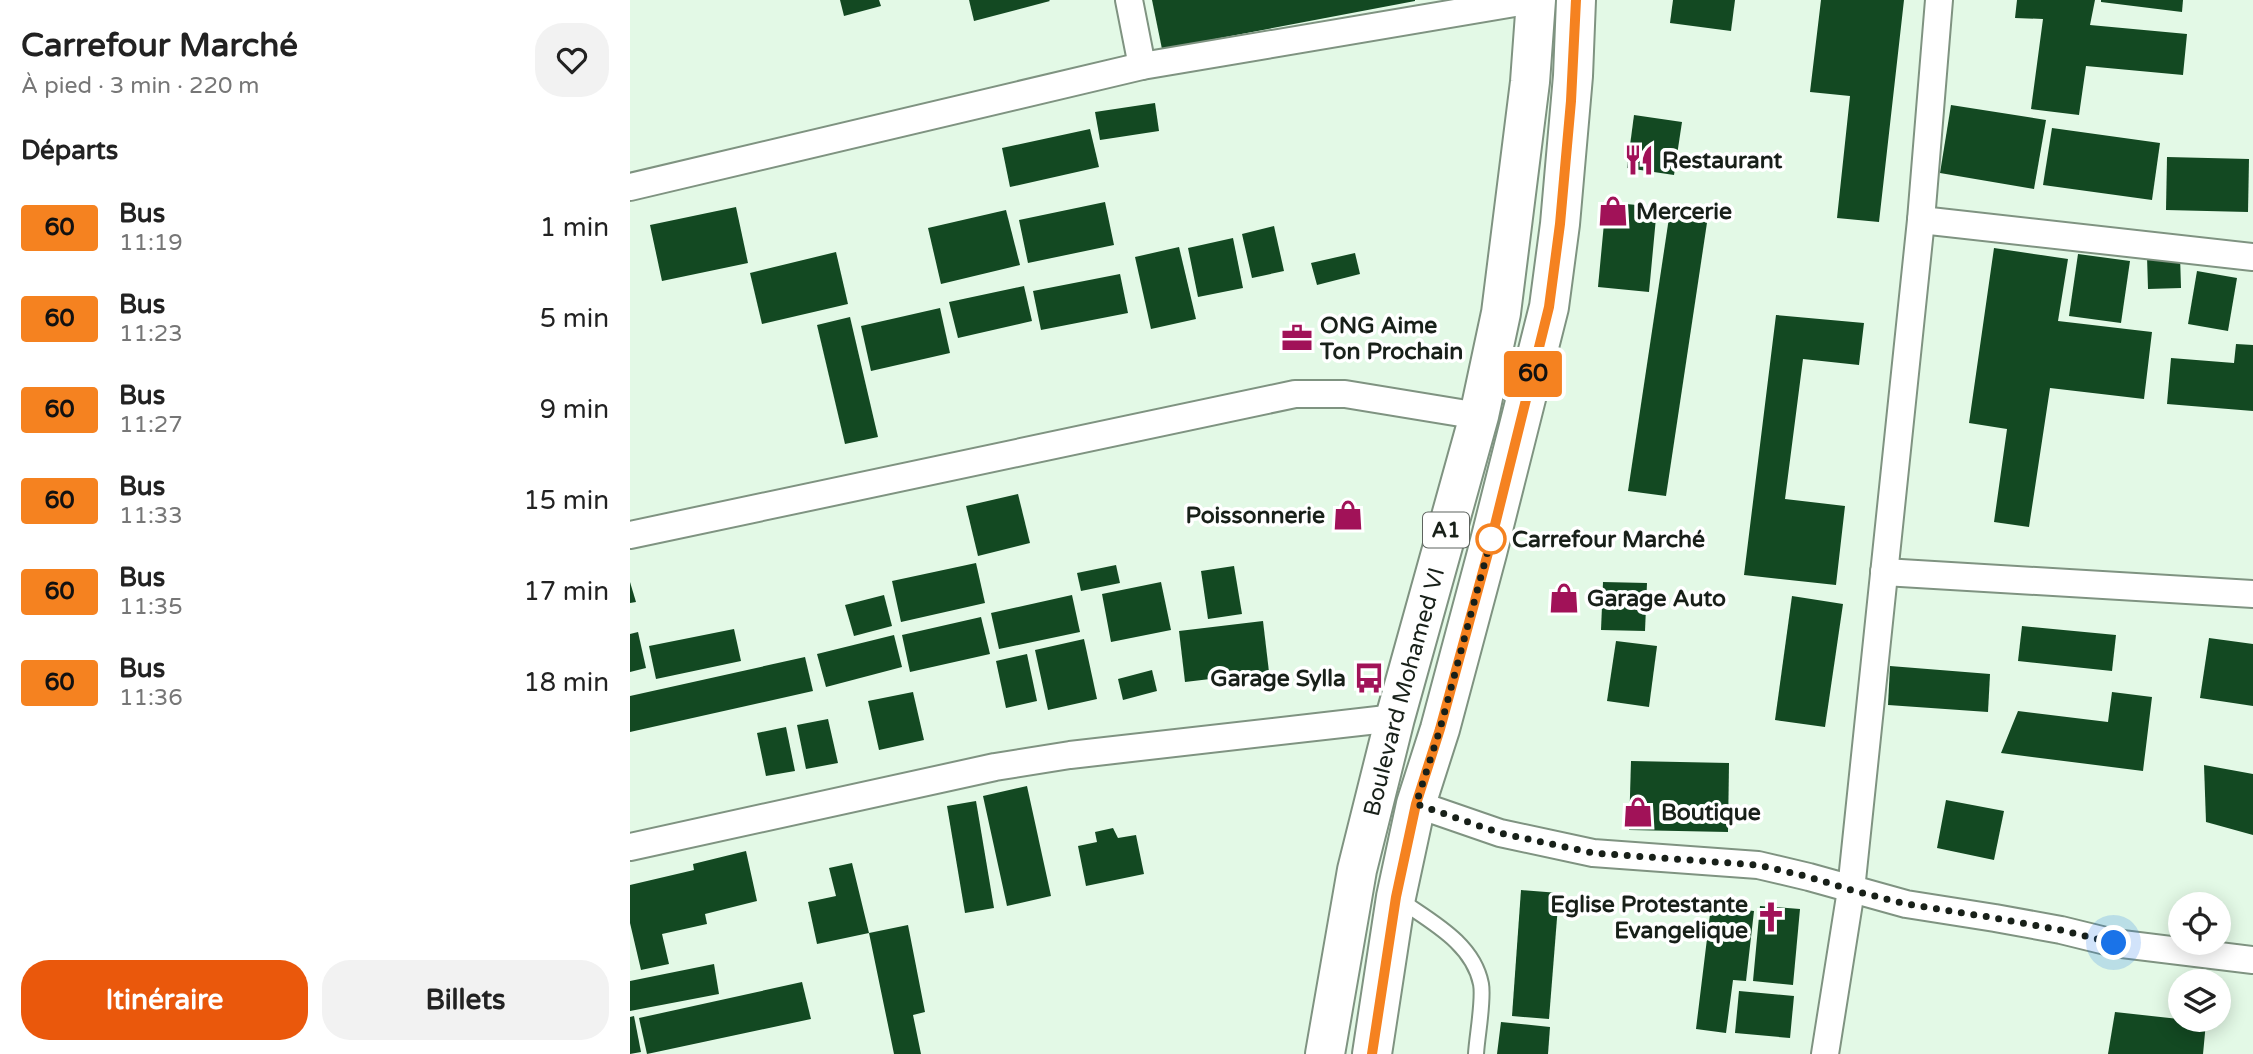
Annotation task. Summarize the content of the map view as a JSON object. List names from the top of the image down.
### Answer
{
  "streets": {
    "main road": ["A1", "Boulevard Mohamed VI"]
  },
  "places": {
    "restaurant": ["Restaurant"],
    "shop": [
      "Mercerie",
      "Poissonnerie",
      "Garage Auto",
      "Boutique"
    ],
    "office": ["ONG Aime Ton Prochain"],
    "other": ["Carrefour Marché"],
    "bus stop": ["Garage Sylla"],
    "church": ["Eglise Protestante Evangelique"]
  },
  "lines": ["bus line 60"],
  "page": {
    "heading": [
      ["Carrefour Marché", "À pied · 3 min · 220 m"],
      "Départs"
    ],
    "on_map": "60",
    "list": [
      {
        "mark": "60",
        "name": "Bus",
        "note": "11:19",
        "value": "1 min"
      },
      {
        "mark": "60",
        "name": "Bus",
        "note": "11:23",
        "value": "5 min"
      },
      {
        "mark": "60",
        "name": "Bus",
        "note": "11:27",
        "value": "9 min"
      },
      {
        "mark": "60",
        "name": "Bus",
        "note": "11:33",
        "value": "15 min"
      },
      {
        "mark": "60",
        "name": "Bus",
        "note": "11:35",
        "value": "17 min"
      },
      {
        "mark": "60",
        "name": "Bus",
        "note": "11:36",
        "value": "18 min"
      }
    ],
    "buttons": ["Itinéraire", "Billets"]
  }
}
